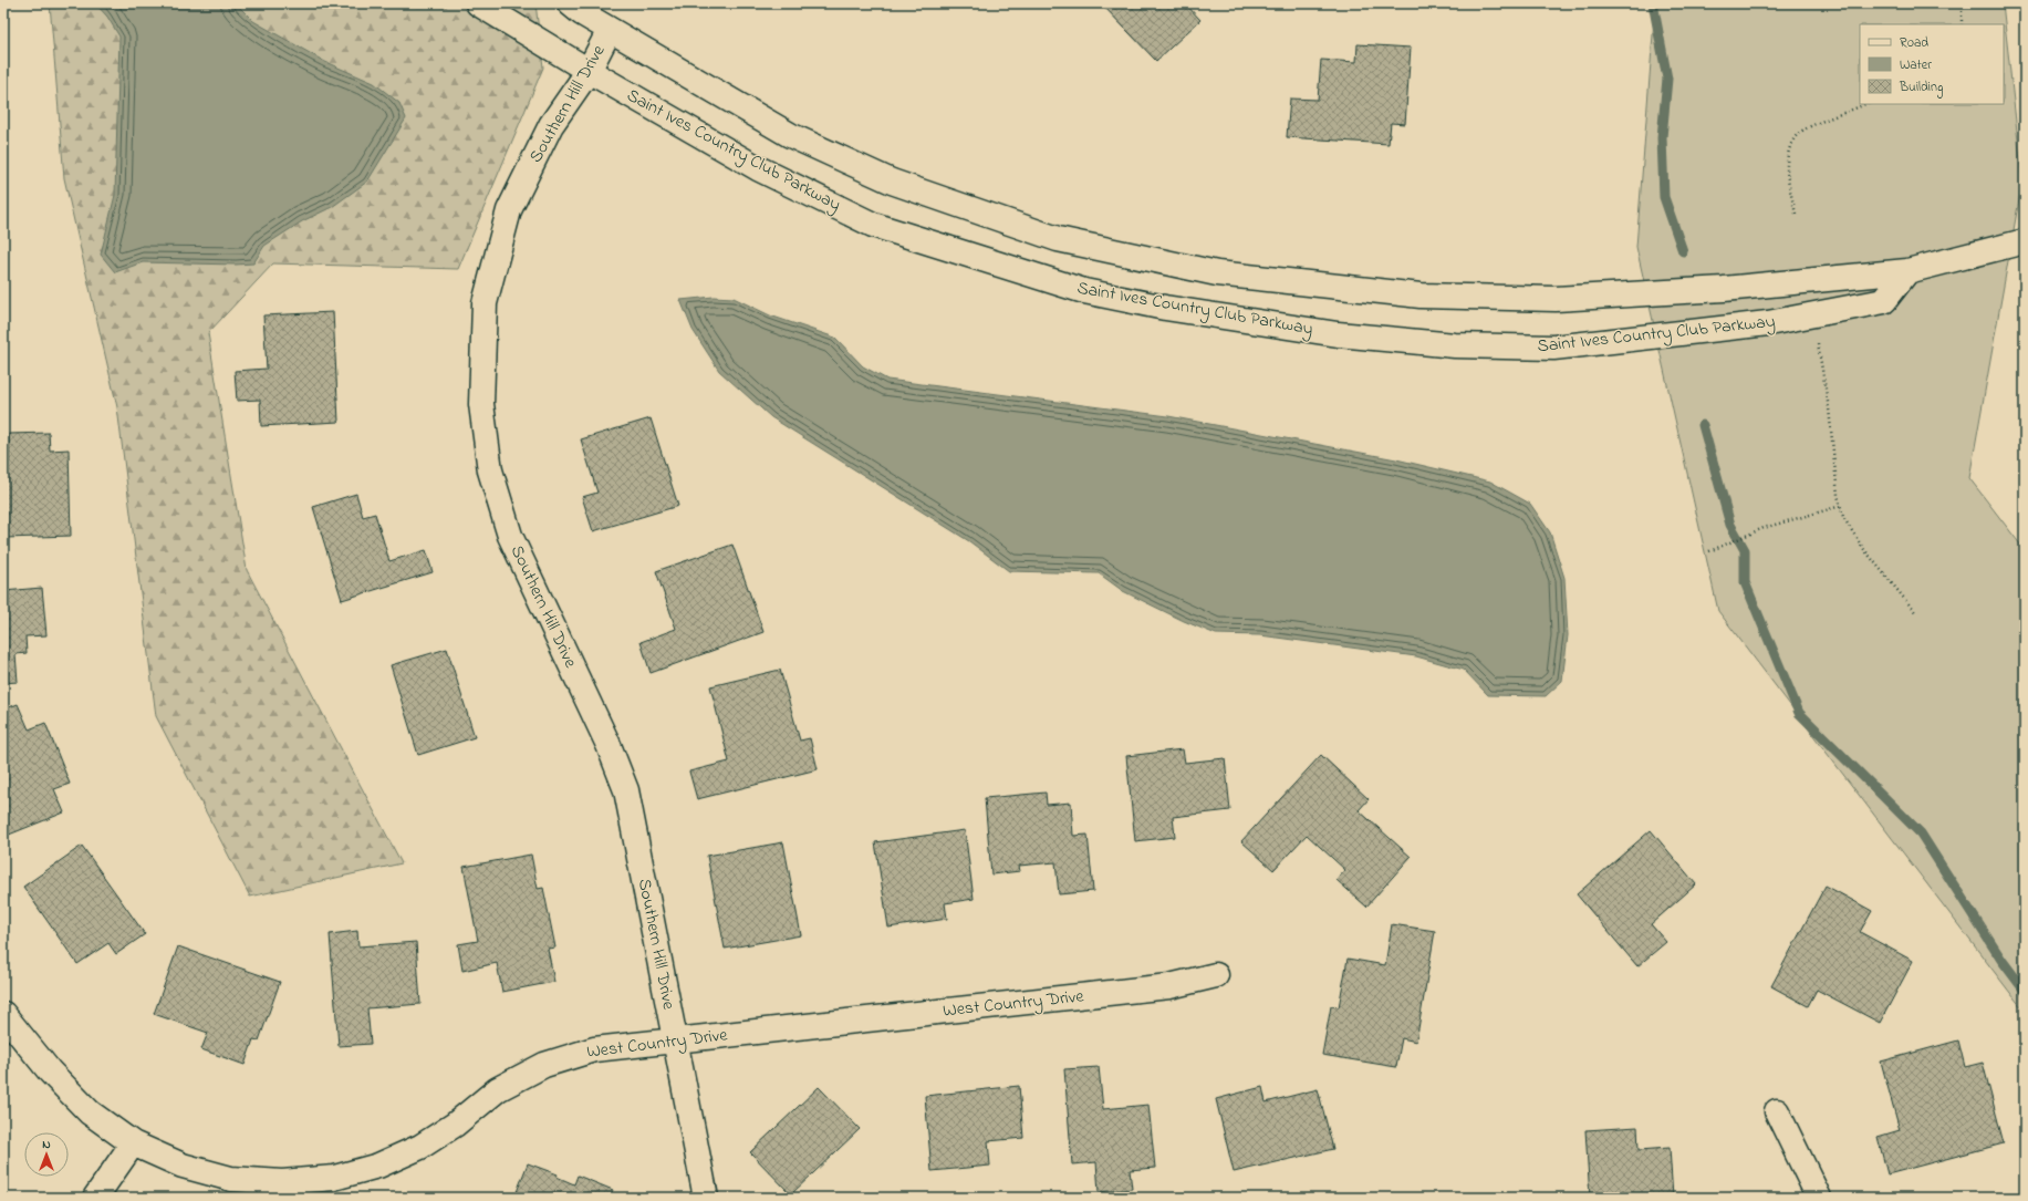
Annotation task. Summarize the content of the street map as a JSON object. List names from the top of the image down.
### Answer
{
  "streets": {
    "street": ["Southern Hill Drive", "Saint Ives Country Club Parkway", "West Country Drive"]
  },
  "crossings": [
    ["Southern Hill Drive", "Saint Ives Country Club Parkway"],
    ["Southern Hill Drive", "West Country Drive"]
  ],
  "legend": ["Road", "Water", "Building"],
  "north": "top"
}
